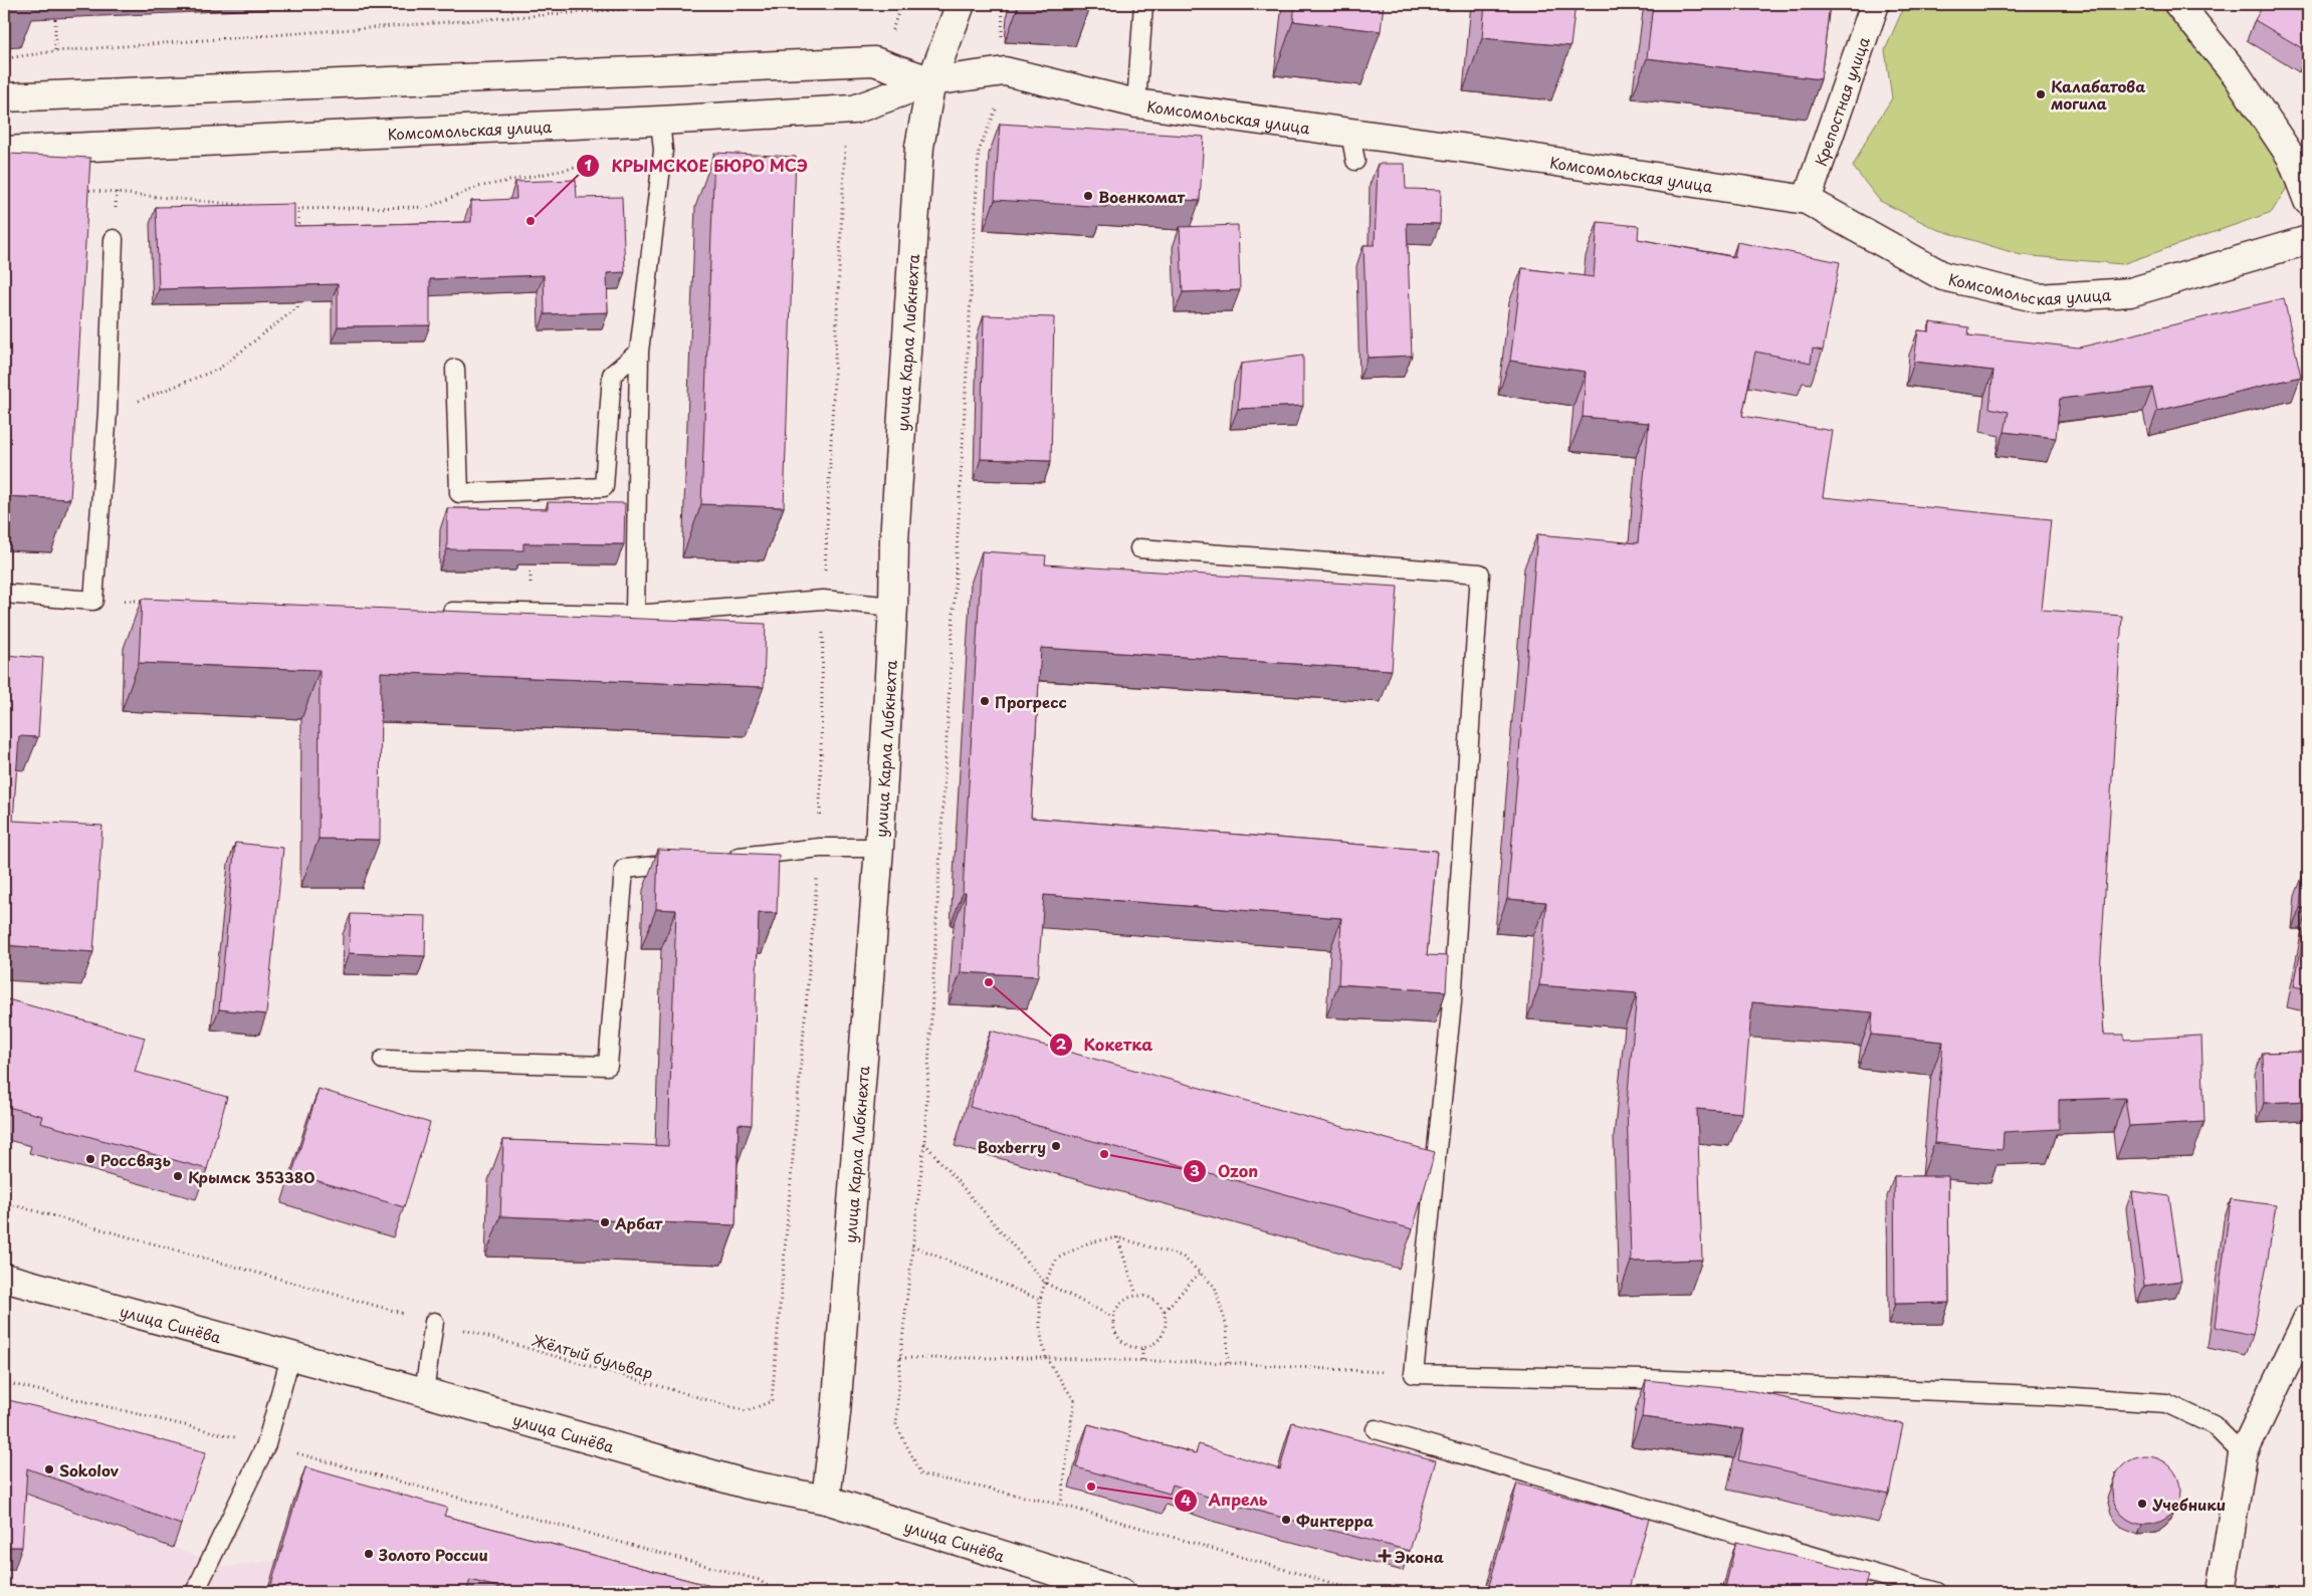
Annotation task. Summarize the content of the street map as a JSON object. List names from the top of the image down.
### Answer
{
  "streets": {
    "street": [
      "Крепостная улица",
      "Комсомольская улица",
      "улица Карла Либкнехта",
      "улица Синёва"
    ],
    "path": ["Жёлтый бульвар"]
  },
  "crossings": [
    ["Крепостная улица", "Комсомольская улица"],
    ["Комсомольская улица", "улица Карла Либкнехта"],
    ["улица Карла Либкнехта", "улица Синёва"]
  ],
  "places": {
    "other": [
      "Калабатова могила",
      "Военкомат",
      "КРЫМСКОЕ БЮРО МСЭ",
      "Прогресс",
      "Кокетка",
      "Boxberry",
      "Ozon",
      "Россвязь",
      "Крымск 353380",
      "Арбат",
      "Sokolov",
      "Апрель",
      "Учебники",
      "Финтерра",
      "Золото России"
    ],
    "health": ["Экона"]
  }
}
